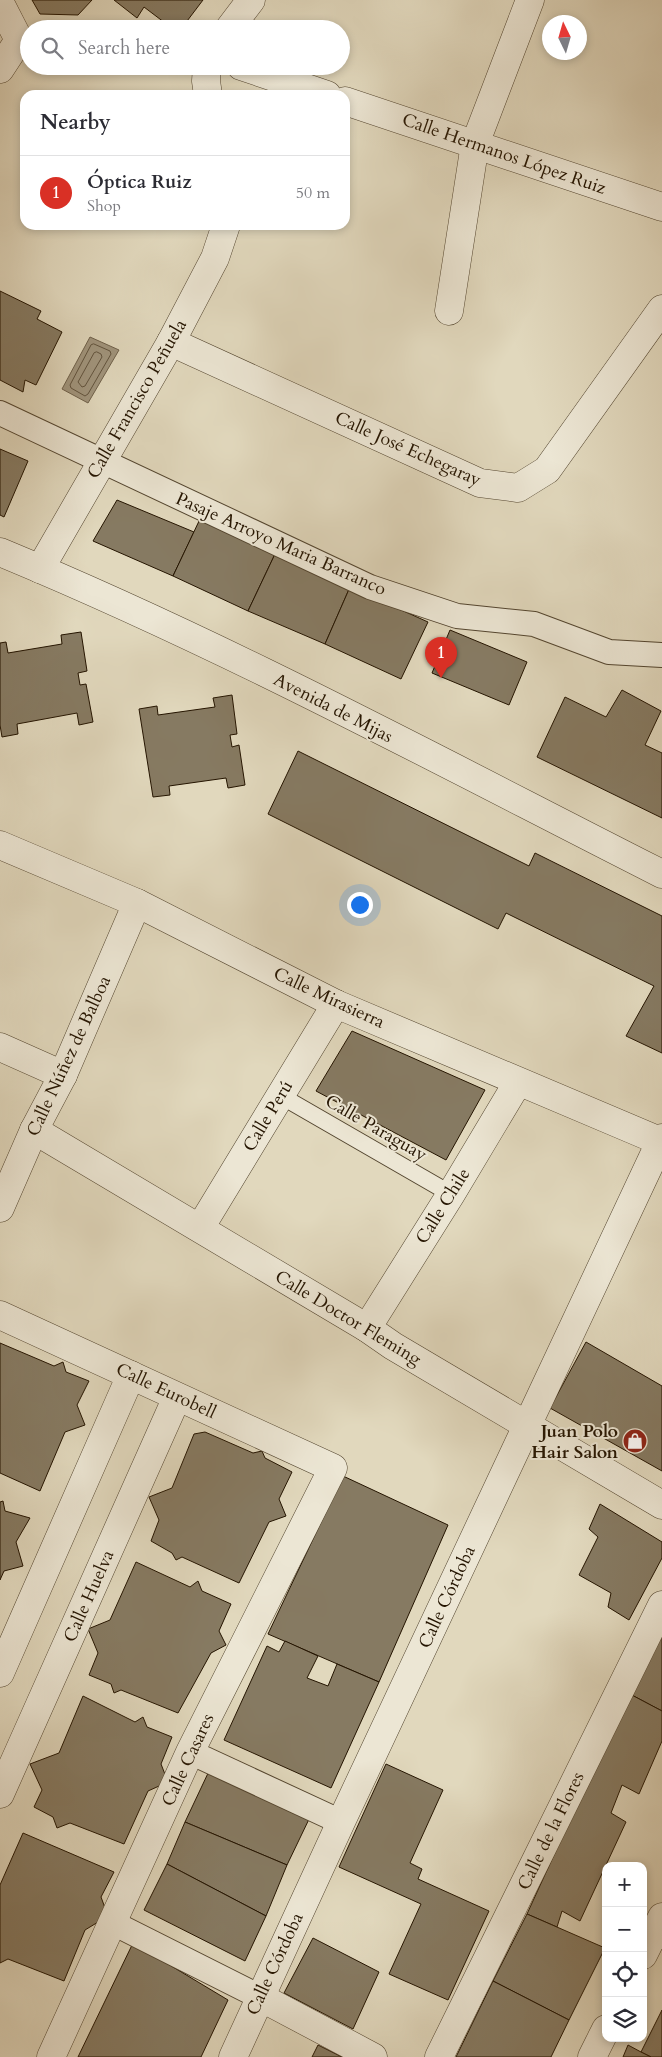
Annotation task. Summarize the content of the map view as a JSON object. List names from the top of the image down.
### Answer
{
  "streets": {
    "street": [
      "Calle Hermanos López Ruiz",
      "Calle Francisco Peñuela",
      "Calle José Echegaray",
      "Pasaje Arroyo Maria Barranco",
      "Avenida de Mijas",
      "Calle Mirasierra",
      "Calle Núñez de Balboa",
      "Calle Perú",
      "Calle Chile",
      "Calle Doctor Fleming",
      "Calle Eurobell",
      "Calle Huelva",
      "Calle Córdoba",
      "Calle Casares",
      "Calle de la Flores"
    ],
    "lane": ["Calle Paraguay"]
  },
  "crossings": [
    ["Calle Francisco Peñuela", "Calle José Echegaray"],
    ["Calle Francisco Peñuela", "Pasaje Arroyo Maria Barranco"],
    ["Calle Francisco Peñuela", "Avenida de Mijas"],
    ["Calle Mirasierra", "Calle Núñez de Balboa"],
    ["Calle Mirasierra", "Calle Perú"],
    ["Calle Mirasierra", "Calle Chile"],
    ["Calle Mirasierra", "Calle Córdoba"],
    ["Calle Núñez de Balboa", "Calle Doctor Fleming"],
    ["Calle Perú", "Calle Paraguay"],
    ["Calle Perú", "Calle Doctor Fleming"],
    ["Calle Paraguay", "Calle Chile"],
    ["Calle Chile", "Calle Doctor Fleming"],
    ["Calle Doctor Fleming", "Calle Córdoba"],
    ["Calle Eurobell", "Calle Huelva"],
    ["Calle Eurobell", "Calle Casares"]
  ],
  "places": {
    "shop": ["Juan Polo Hair Salon"]
  },
  "north": "top",
  "page": {
    "search": "Search here",
    "heading": "Nearby",
    "list": [
      {
        "mark": "1",
        "name": "Óptica Ruiz",
        "note": "Shop",
        "value": "50 m"
      }
    ],
    "pins": "1",
    "map_buttons": ["+", "−"]
  }
}
